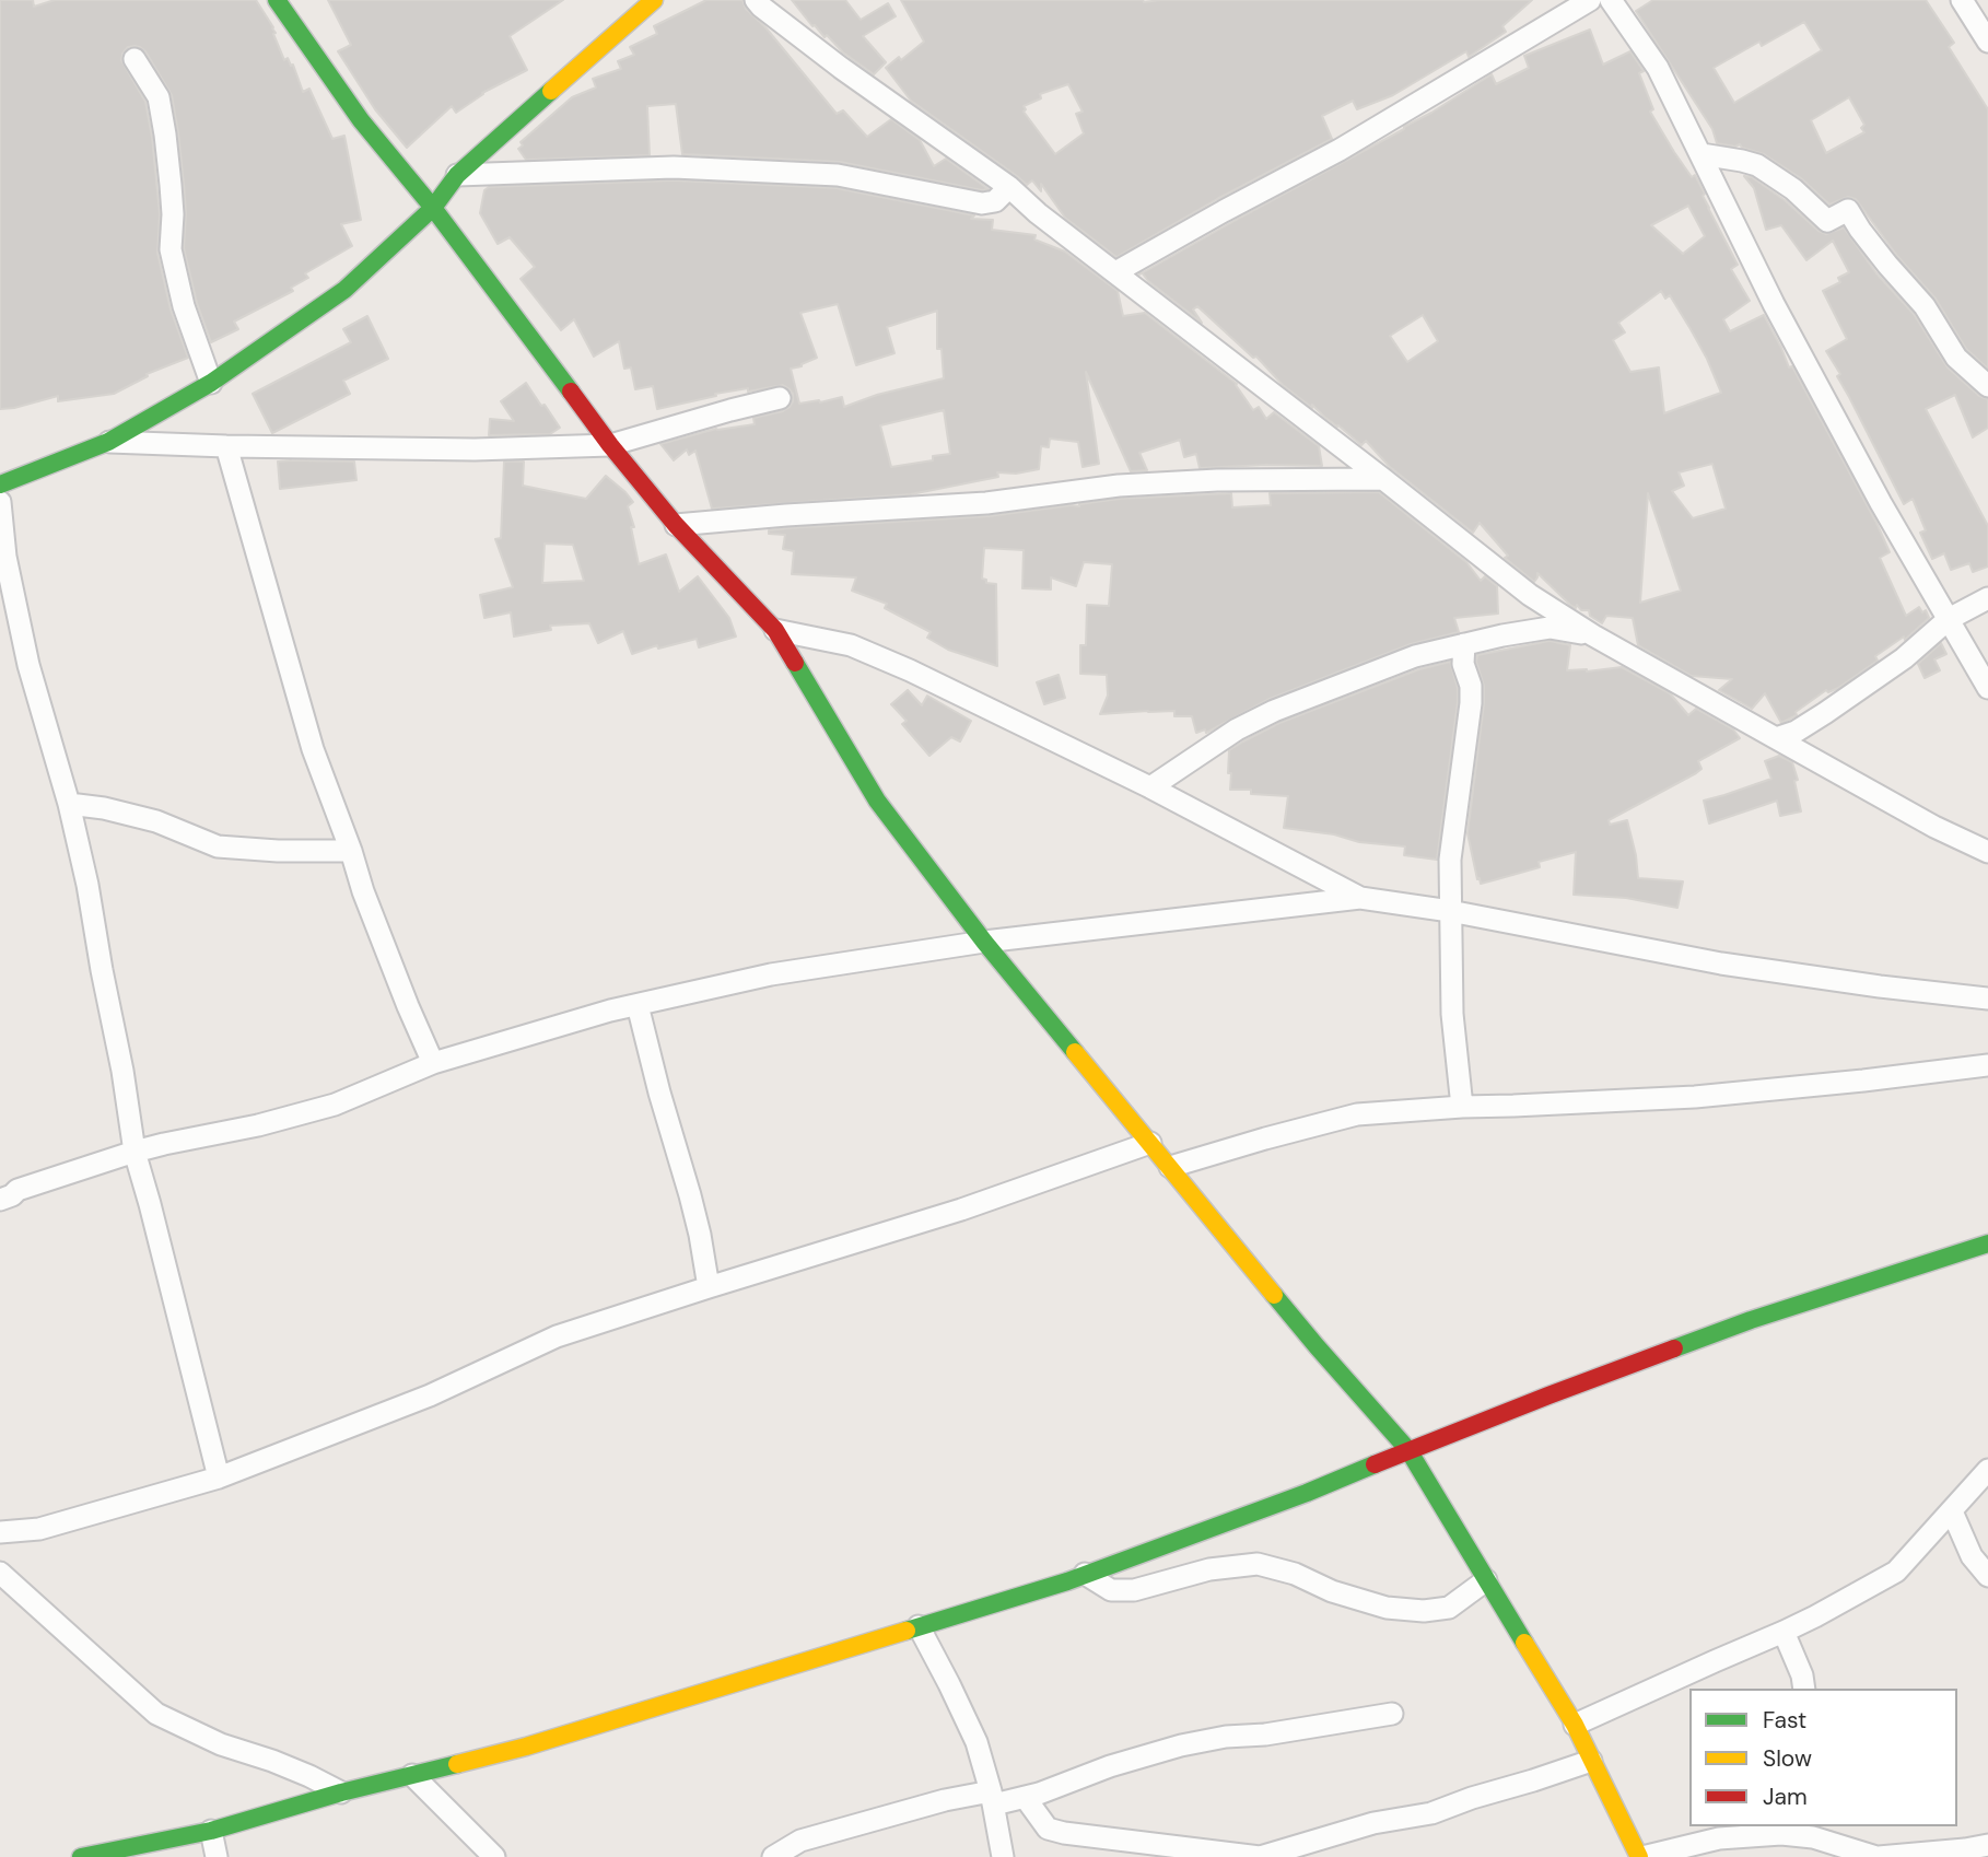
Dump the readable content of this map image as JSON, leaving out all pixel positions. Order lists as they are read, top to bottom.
{
  "legend": ["Fast", "Slow", "Jam"]
}
